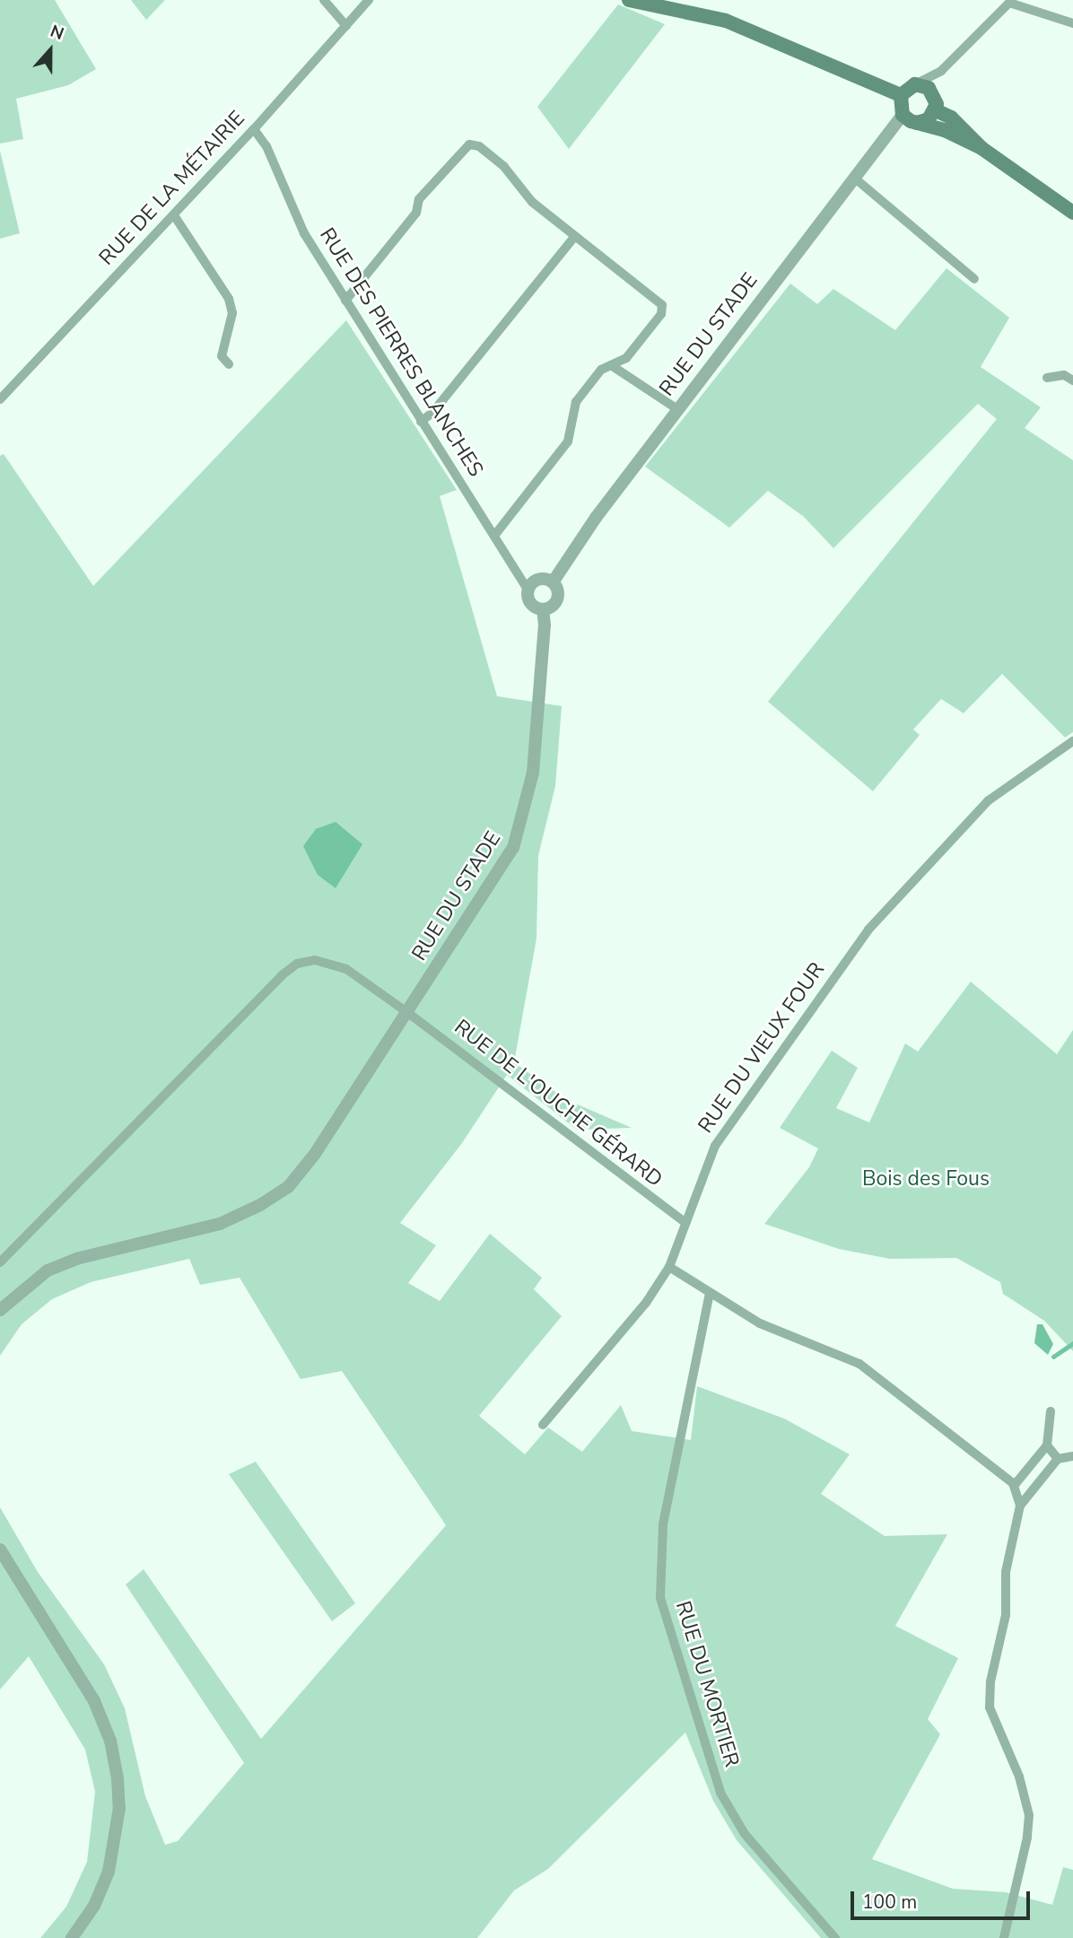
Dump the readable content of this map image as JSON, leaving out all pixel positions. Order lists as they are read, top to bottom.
{
  "streets": {
    "street": [
      "RUE DE LA MÉTAIRIE",
      "RUE DU STADE",
      "RUE DES PIERRES BLANCHES",
      "RUE DU VIEUX FOUR",
      "RUE DE L'OUCHE GÉRARD",
      "RUE DU MORTIER"
    ]
  },
  "crossings": [
    ["RUE DE LA MÉTAIRIE", "RUE DES PIERRES BLANCHES"],
    ["RUE DU STADE", "RUE DES PIERRES BLANCHES"],
    ["RUE DU STADE", "RUE DE L'OUCHE GÉRARD"],
    ["RUE DU VIEUX FOUR", "RUE DE L'OUCHE GÉRARD"]
  ],
  "parks": ["Bois des Fous"],
  "scale_bar": "100 m",
  "north": "top"
}
